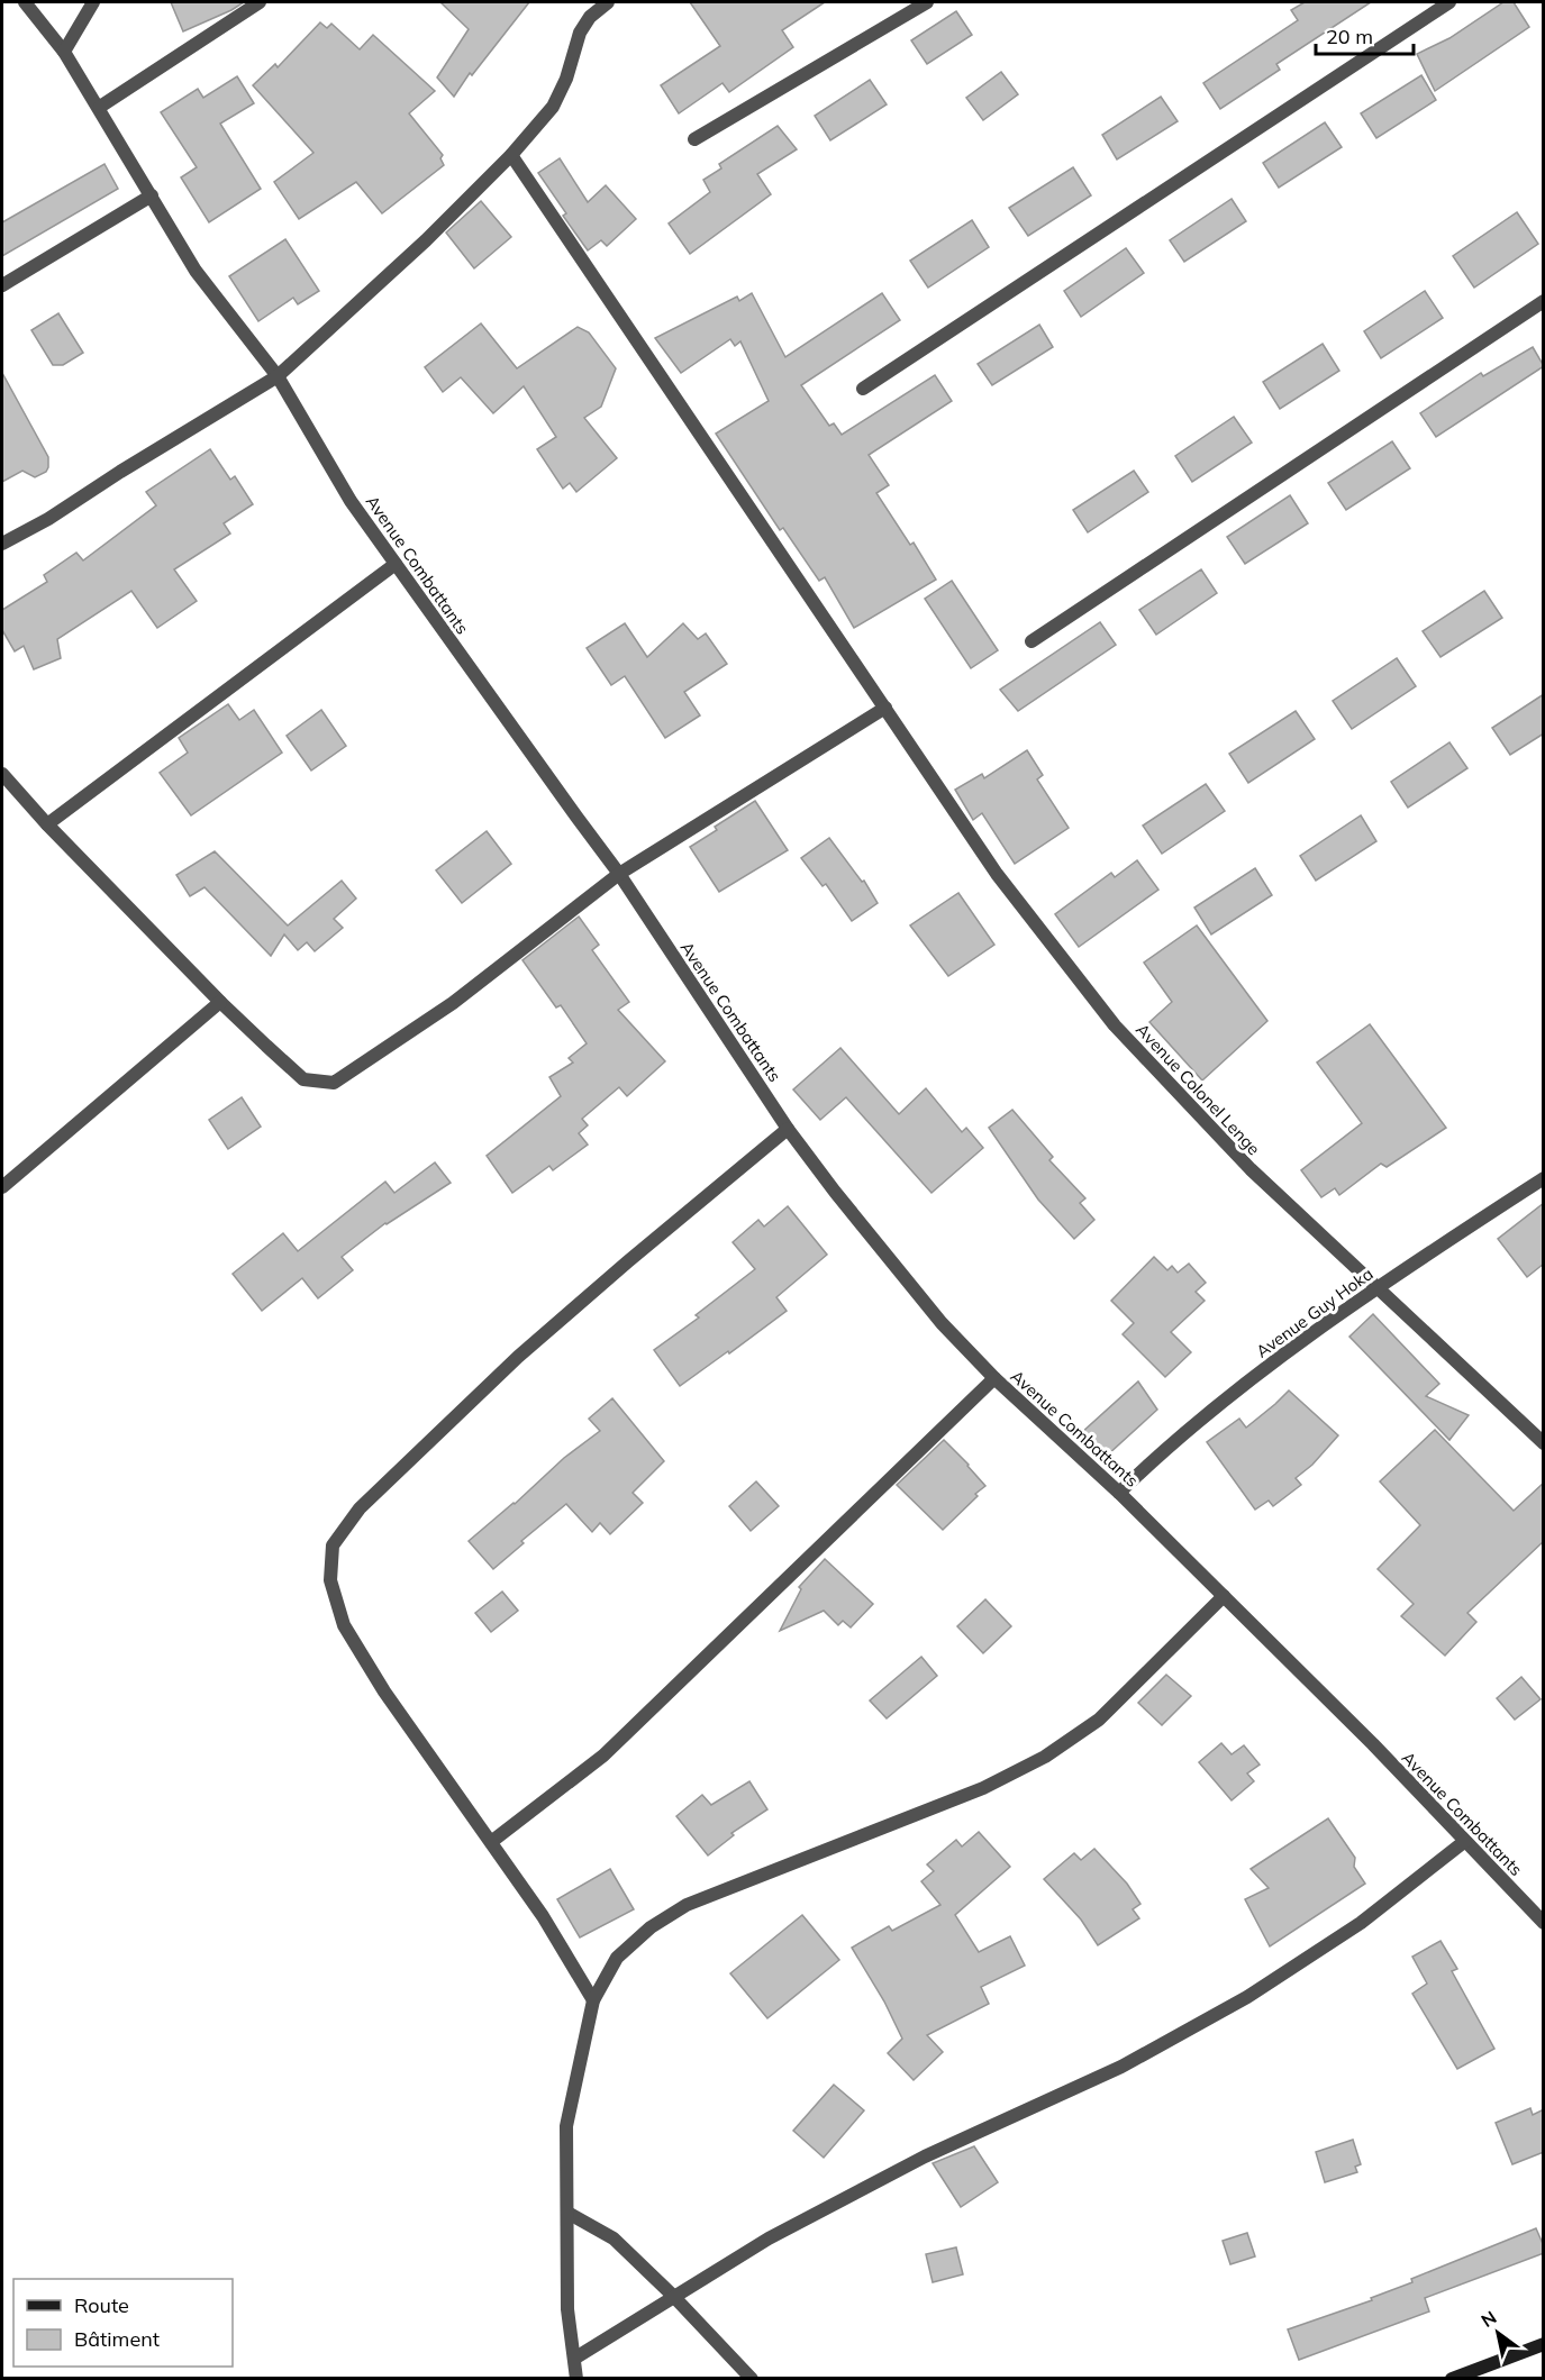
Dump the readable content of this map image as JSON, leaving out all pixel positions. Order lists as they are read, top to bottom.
{
  "streets": {
    "street": ["Avenue Combattants", "Avenue Colonel Lenge", "Avenue Guy Hoka"]
  },
  "crossings": [
    ["Avenue Combattants", "Avenue Guy Hoka"],
    ["Avenue Colonel Lenge", "Avenue Guy Hoka"]
  ],
  "legend": ["Route", "Bâtiment"],
  "scale_bar": "20 m",
  "north": "top left"
}
